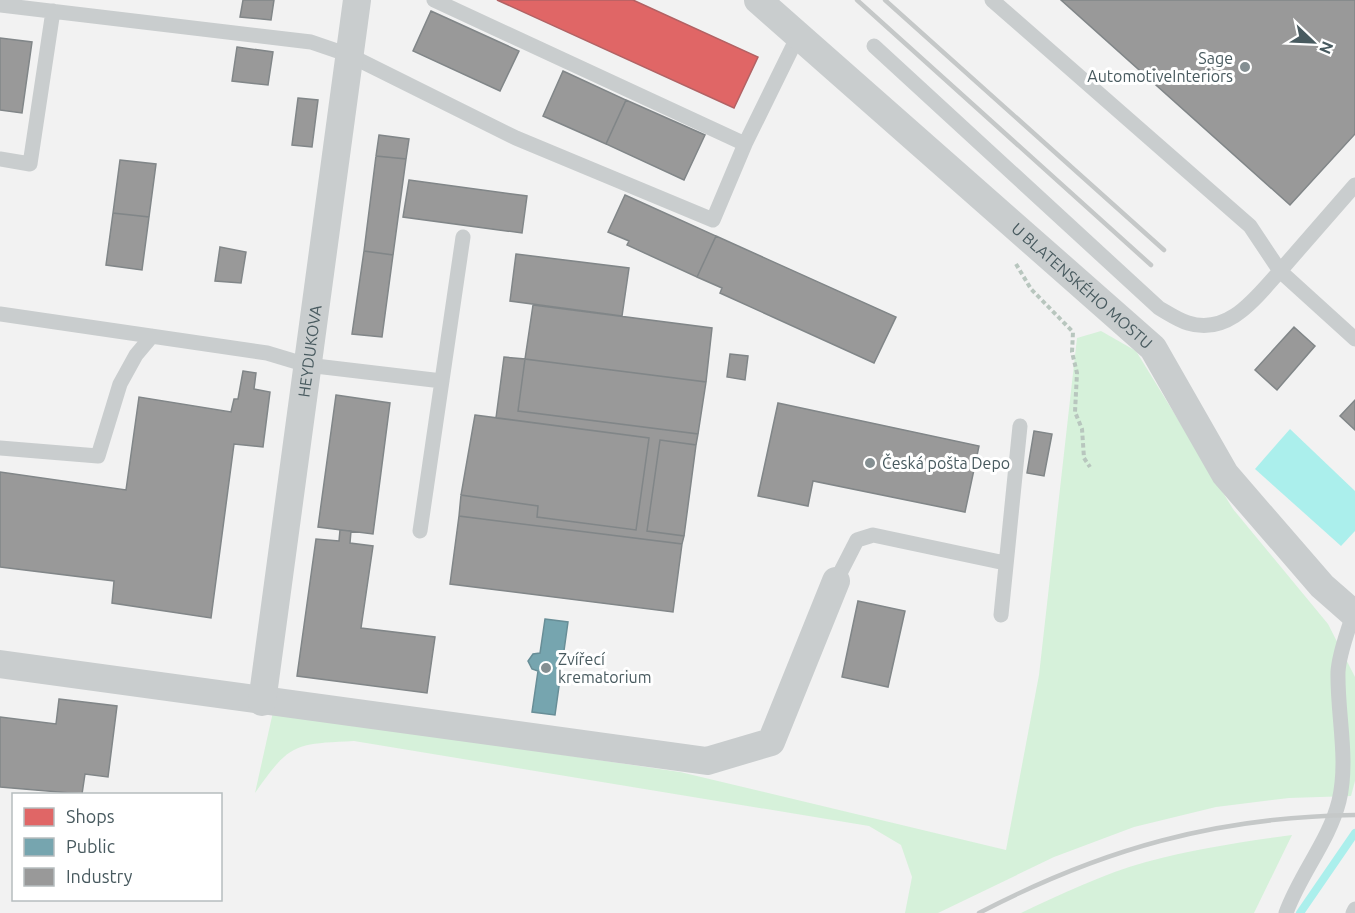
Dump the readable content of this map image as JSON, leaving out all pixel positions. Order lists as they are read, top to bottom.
{
  "streets": {
    "street": ["U BLATENSKÉHO MOSTU", "HEYDUKOVA"]
  },
  "places": ["Sage AutomotiveInteriors", "Česká pošta Depo", "Zvířecí krematorium"],
  "legend": ["Shops", "Public", "Industry"],
  "north": "bottom right"
}
